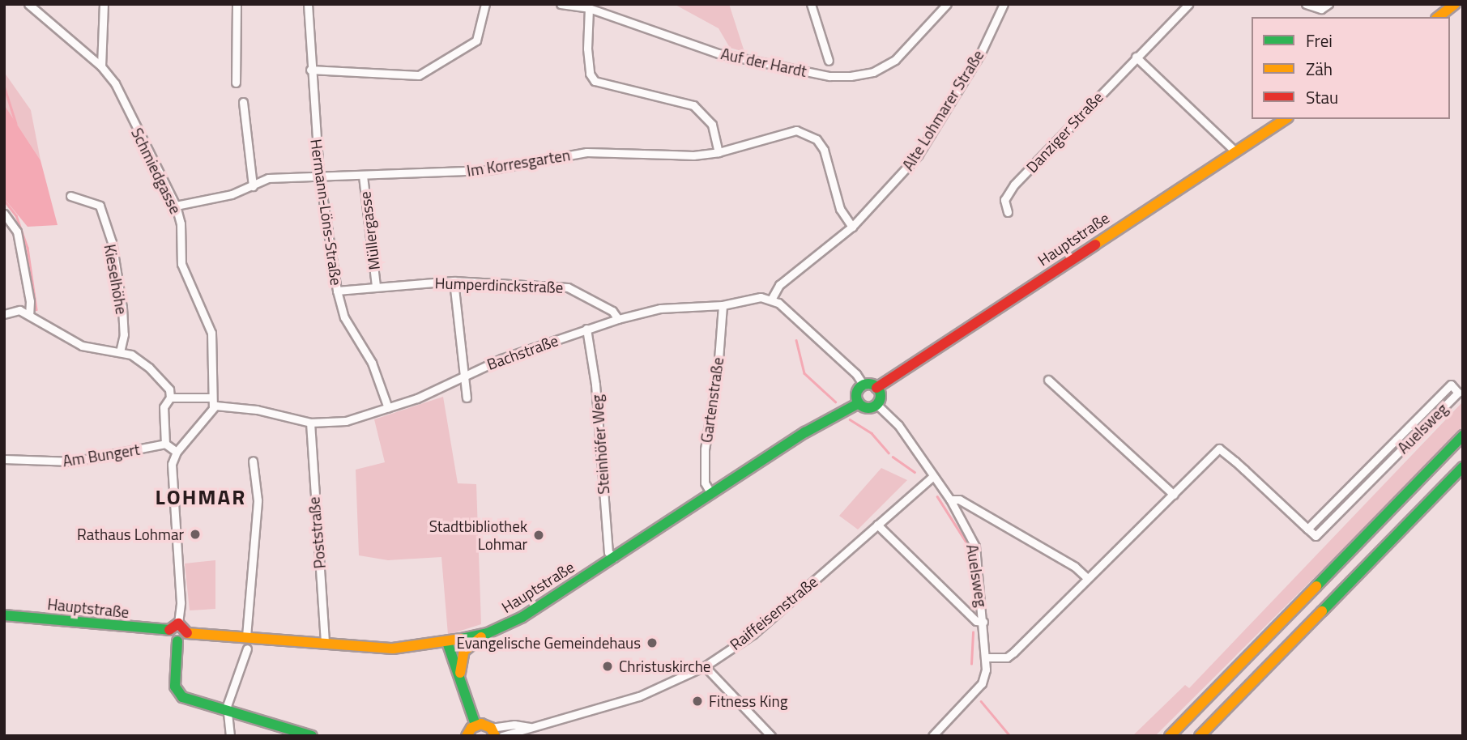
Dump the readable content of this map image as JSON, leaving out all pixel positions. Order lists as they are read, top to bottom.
{
  "streets": {
    "main road": ["Hauptstraße"],
    "street": [
      "Auf der Hardt",
      "Alte Lohmarer Straße",
      "Danziger Straße",
      "Im Korresgarten",
      "Schmiedgasse",
      "Hermann-Löns-Straße",
      "Müllergasse",
      "Kieselhöhe",
      "Humperdinckstraße",
      "Bachstraße",
      "Gartenstraße",
      "Auelsweg",
      "Steinhöfer Weg",
      "Am Bungert",
      "Poststraße",
      "Raiffeisenstraße"
    ]
  },
  "crossings": [
    ["Alte Lohmarer Straße", "Im Korresgarten"],
    ["Alte Lohmarer Straße", "Bachstraße"],
    ["Im Korresgarten", "Schmiedgasse"],
    ["Im Korresgarten", "Hermann-Löns-Straße"],
    ["Im Korresgarten", "Müllergasse"],
    ["Schmiedgasse", "Bachstraße"],
    ["Hermann-Löns-Straße", "Humperdinckstraße"],
    ["Hermann-Löns-Straße", "Bachstraße"],
    ["Müllergasse", "Humperdinckstraße"],
    ["Hauptstraße", "Gartenstraße"],
    ["Hauptstraße", "Auelsweg"],
    ["Hauptstraße", "Steinhöfer Weg"],
    ["Hauptstraße", "Poststraße"],
    ["Humperdinckstraße", "Bachstraße"],
    ["Bachstraße", "Gartenstraße"],
    ["Bachstraße", "Steinhöfer Weg"],
    ["Bachstraße", "Poststraße"],
    ["Auelsweg", "Raiffeisenstraße"]
  ],
  "districts": ["LOHMAR"],
  "places": [
    "Rathaus Lohmar",
    "Stadtbibliothek Lohmar",
    "Evangelische Gemeindehaus",
    "Christuskirche",
    "Fitness King"
  ],
  "legend": ["Frei", "Zäh", "Stau"]
}
